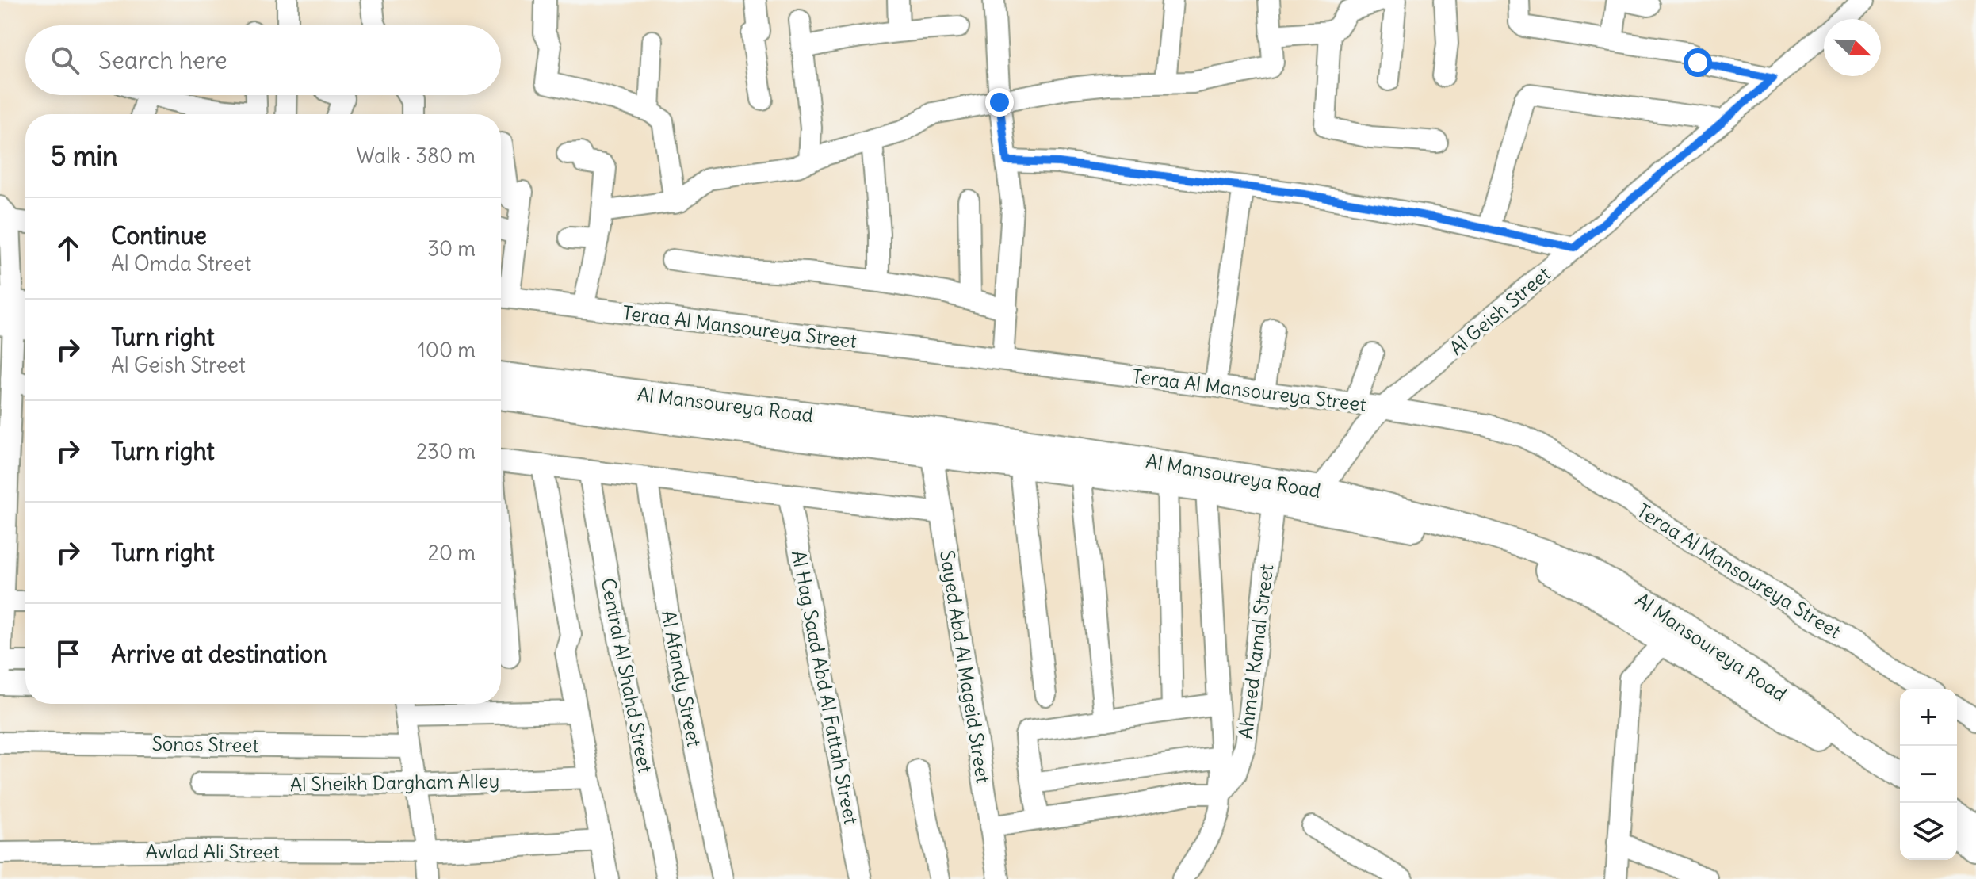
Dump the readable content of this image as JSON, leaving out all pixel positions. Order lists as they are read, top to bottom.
{
  "streets": {
    "main road": ["Al Mansoureya Road"],
    "street": [
      "Al Geish Street",
      "Teraa Al Mansoureya Street",
      "Ahmed Kamal Street",
      "Sayed Abd Al Mageid Street",
      "Central Al Shahd Street",
      "Al Afandy Street",
      "Al Hag Saad Abd Al Fattah Street",
      "Sonos Street",
      "Al Sheikh Dargham Alley",
      "Awlad Ali Street"
    ]
  },
  "crossings": [
    ["Al Geish Street", "Teraa Al Mansoureya Street"],
    ["Al Geish Street", "Al Mansoureya Road"],
    ["Al Mansoureya Road", "Ahmed Kamal Street"],
    ["Al Mansoureya Road", "Sayed Abd Al Mageid Street"]
  ],
  "north": "bottom right",
  "page": {
    "search": "Search here",
    "heading": ["5 min", "Walk · 380 m"],
    "list": [
      ["Continue", "Al Omda Street", "30 m"],
      ["Turn right", "Al Geish Street", "100 m"],
      ["Turn right", "230 m"],
      ["Turn right", "20 m"],
      "Arrive at destination"
    ],
    "map_buttons": ["+", "−"]
  }
}
